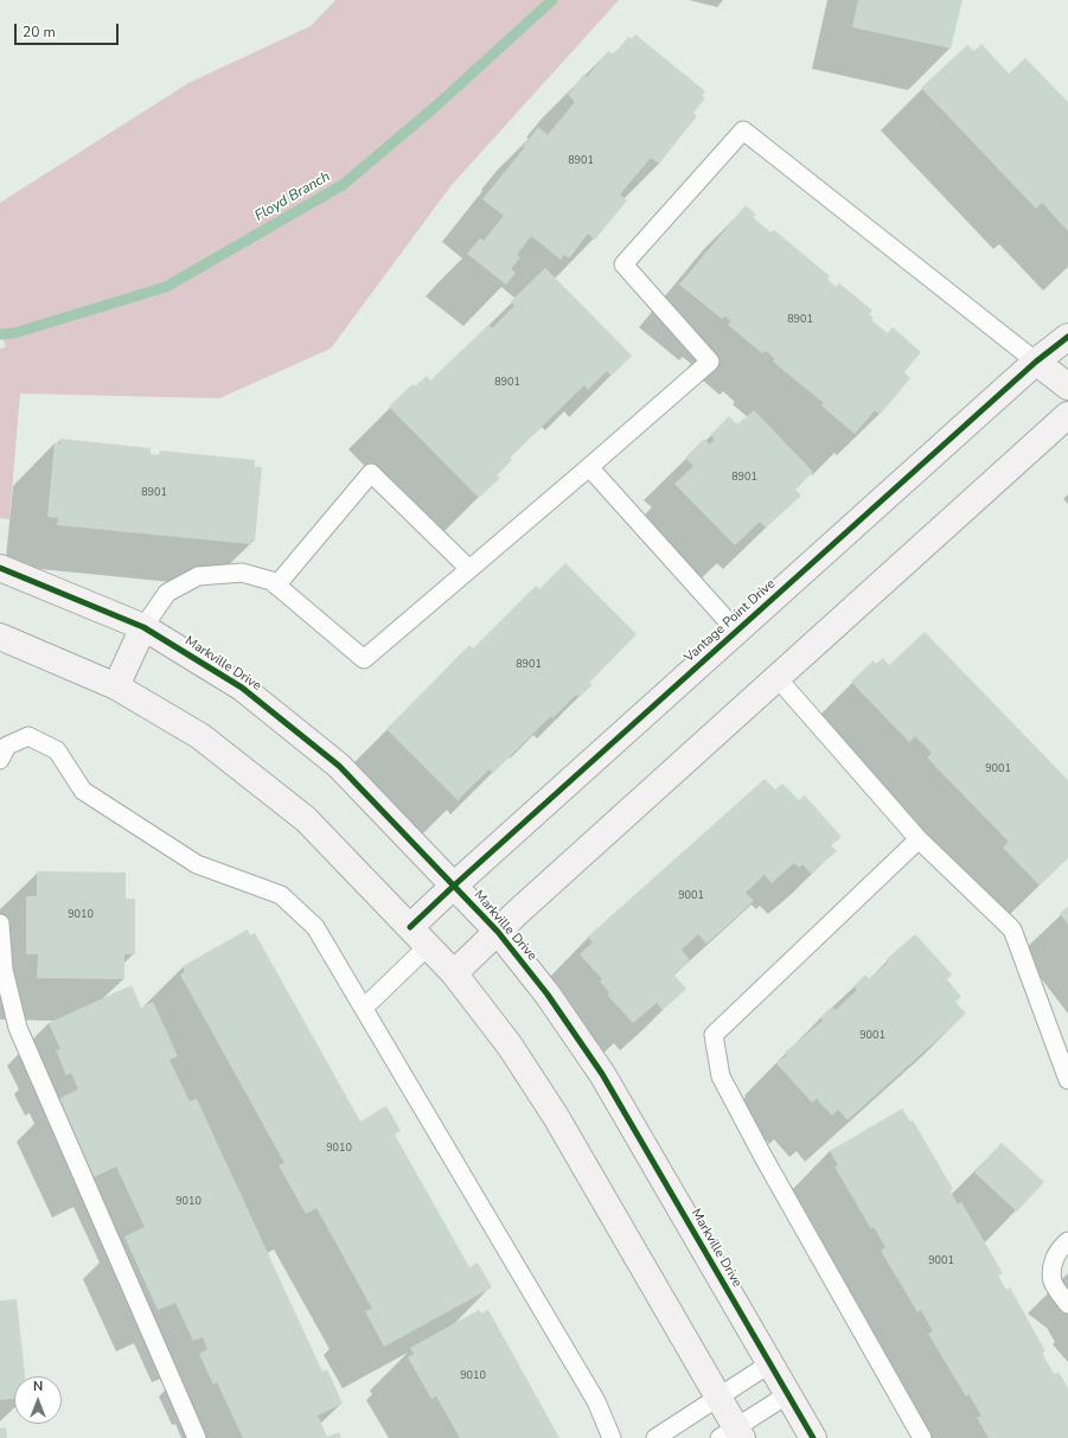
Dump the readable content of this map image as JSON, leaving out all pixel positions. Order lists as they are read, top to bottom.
{
  "streets": {
    "street": ["Vantage Point Drive", "Markville Drive"]
  },
  "crossings": [
    ["Vantage Point Drive", "Markville Drive"]
  ],
  "water": ["Floyd Branch"],
  "house_numbers": [
    "8901",
    "8901",
    "8901",
    "8901",
    "8901",
    "8901",
    "9001",
    "9001",
    "9010",
    "9001",
    "9010",
    "9010",
    "9001",
    "9010"
  ],
  "scale_bar": "20 m",
  "north": "top"
}
